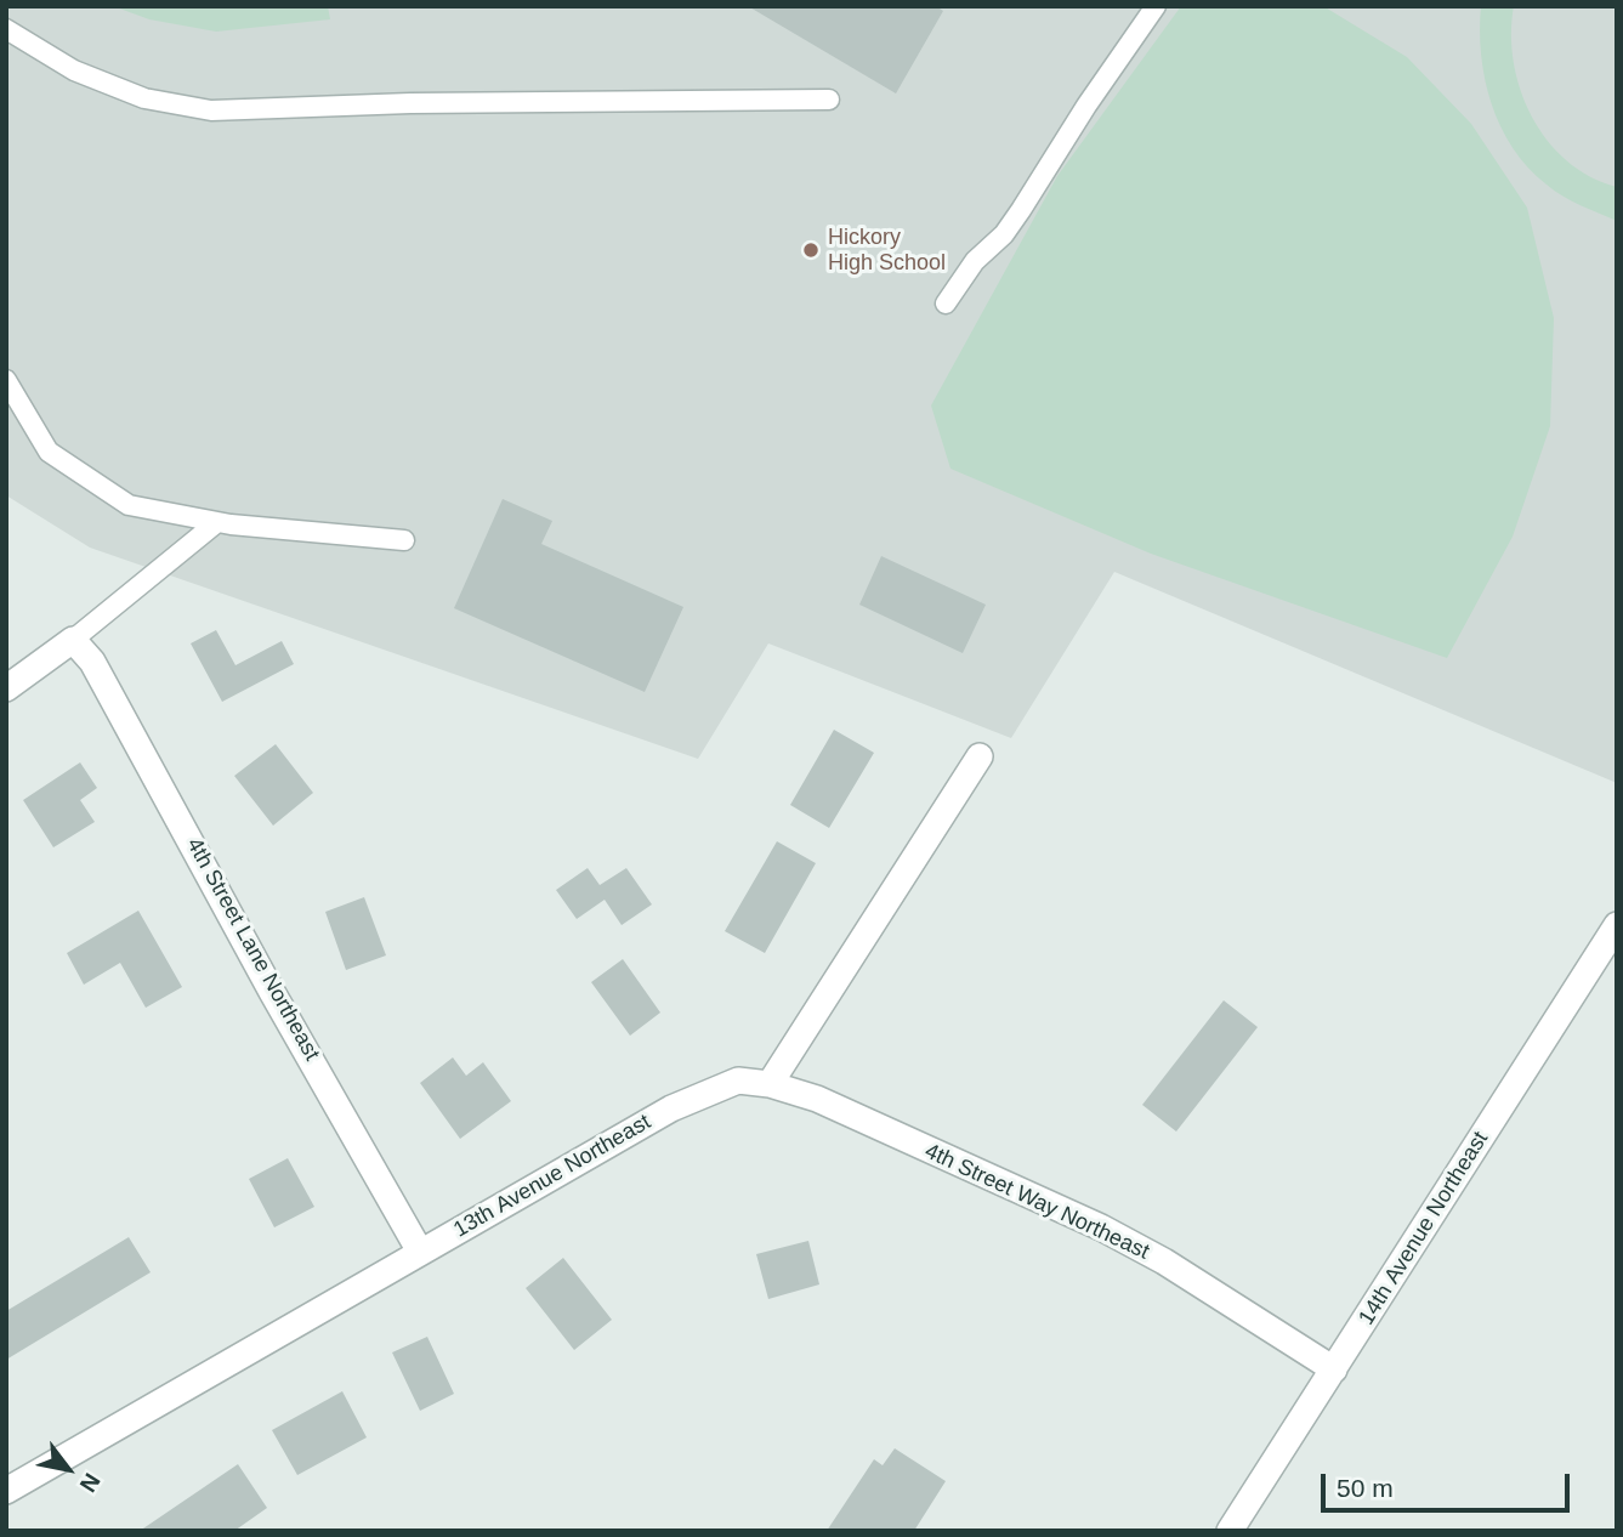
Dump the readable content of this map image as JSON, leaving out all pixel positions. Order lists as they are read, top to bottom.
{
  "streets": {
    "street": [
      "4th Street Lane Northeast",
      "13th Avenue Northeast",
      "4th Street Way Northeast",
      "14th Avenue Northeast"
    ]
  },
  "crossings": [
    ["4th Street Lane Northeast", "13th Avenue Northeast"],
    ["13th Avenue Northeast", "4th Street Way Northeast"],
    ["4th Street Way Northeast", "14th Avenue Northeast"]
  ],
  "places": ["Hickory High School"],
  "scale_bar": "50 m",
  "north": "bottom right"
}
